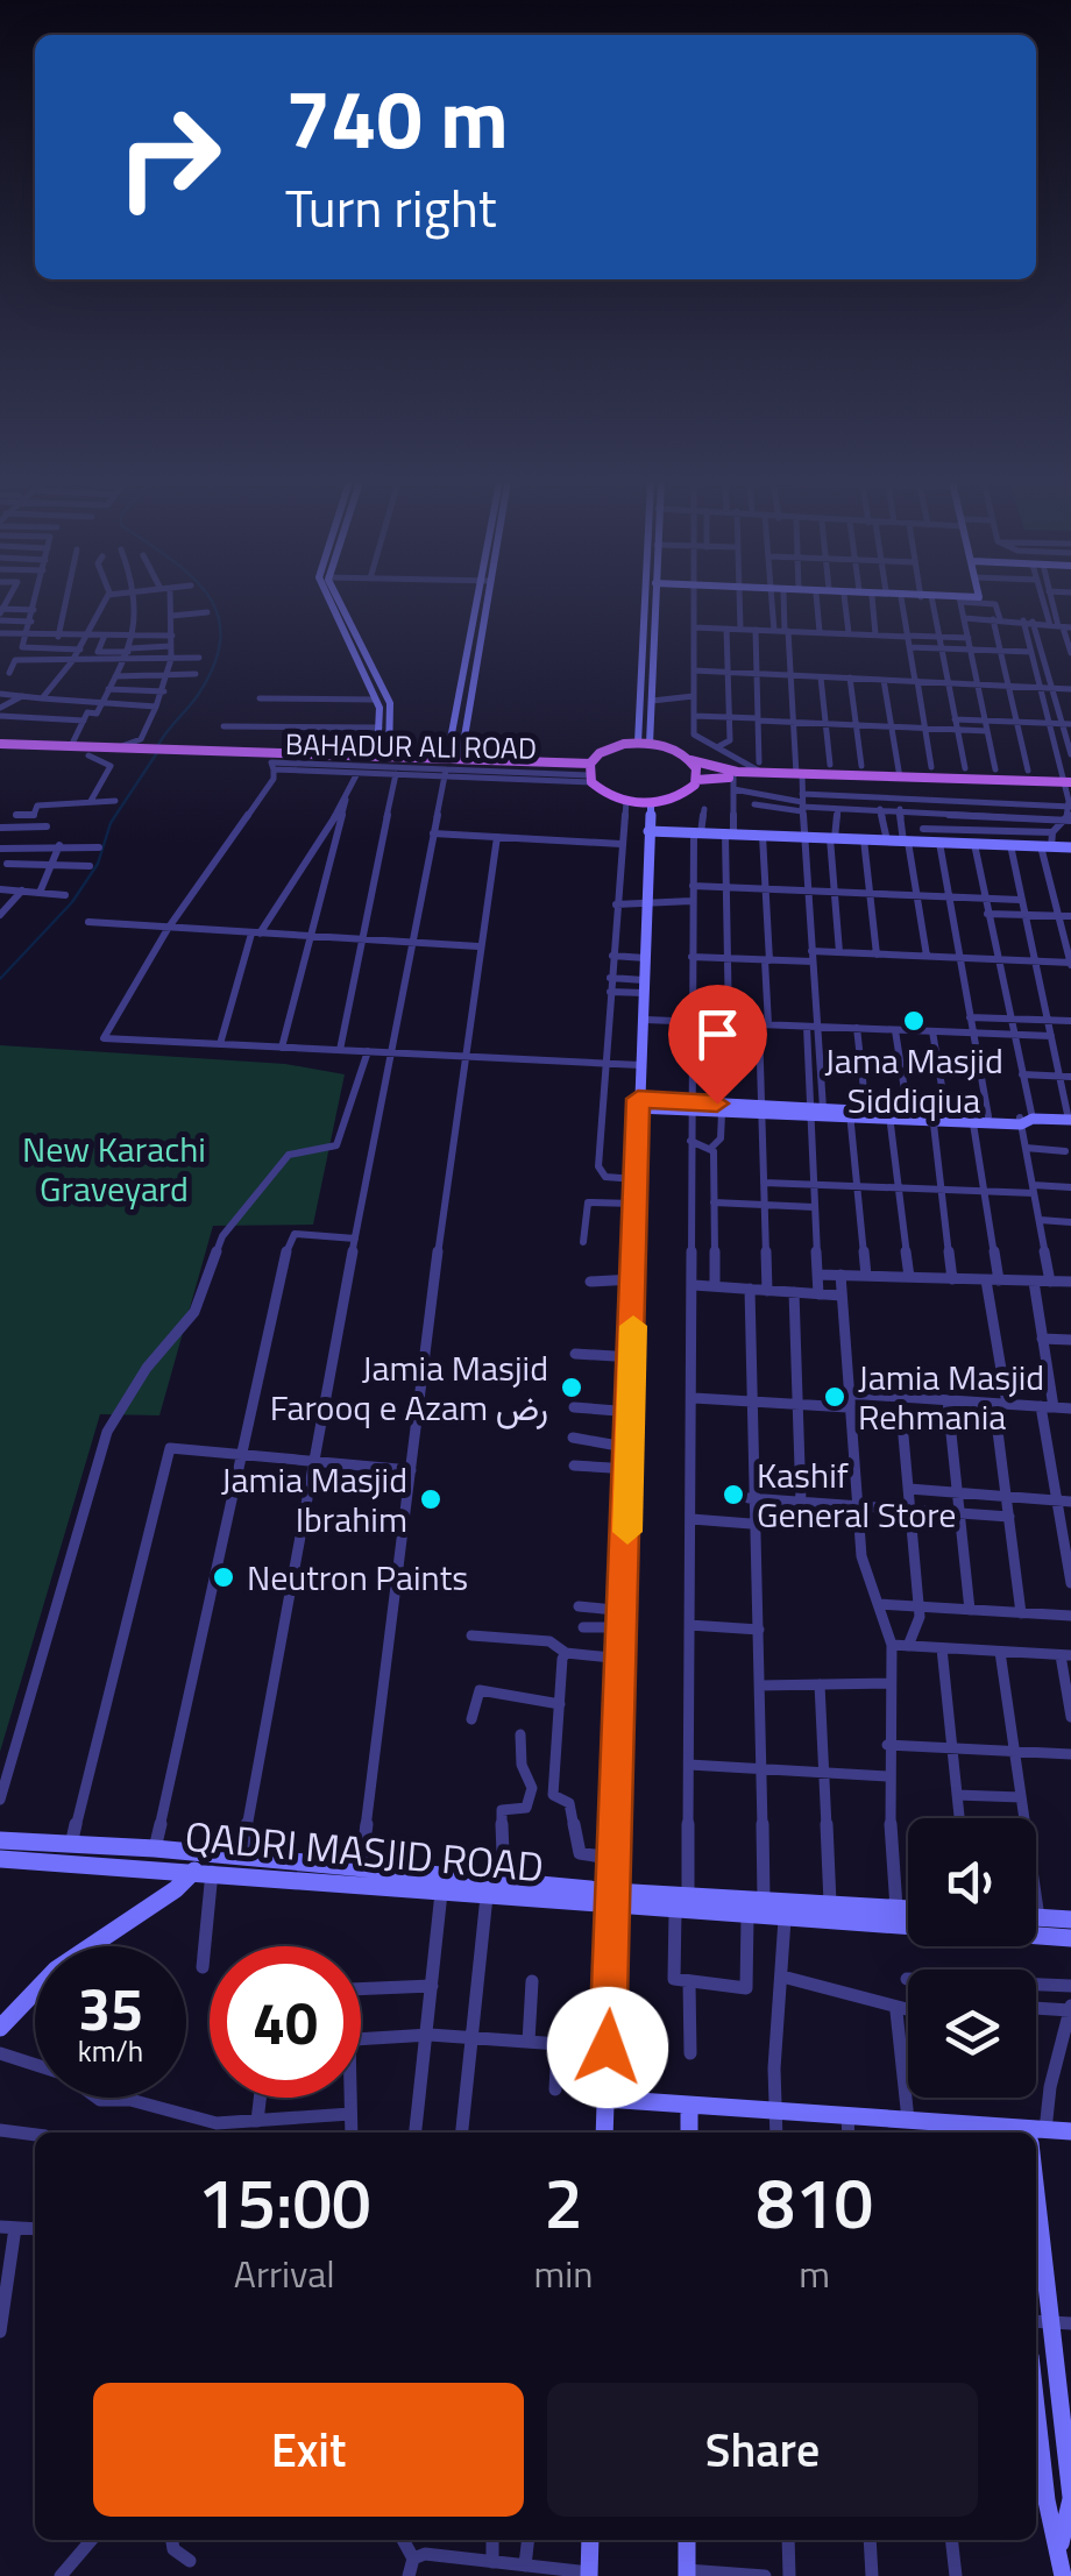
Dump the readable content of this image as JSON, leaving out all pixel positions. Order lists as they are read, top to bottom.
{
  "streets": {
    "street": ["BAHADUR ALI ROAD", "QADRI MASJID ROAD"]
  },
  "parks": ["New Karachi Graveyard"],
  "places": [
    "Jama Masjid Siddiqiua",
    "Jamia Masjid Farooq e Azam رض",
    "Jamia Masjid Rehmania",
    "Kashif General Store",
    "Jamia Masjid Ibrahim",
    "Neutron Paints"
  ],
  "page": {
    "turn": ["740 m", "Turn right"],
    "speed": "35 km/h",
    "limit": "40",
    "eta": [
      "15:00",
      "Arrival",
      "2",
      "min",
      "810",
      "m"
    ],
    "buttons": ["Exit", "Share"]
  }
}
